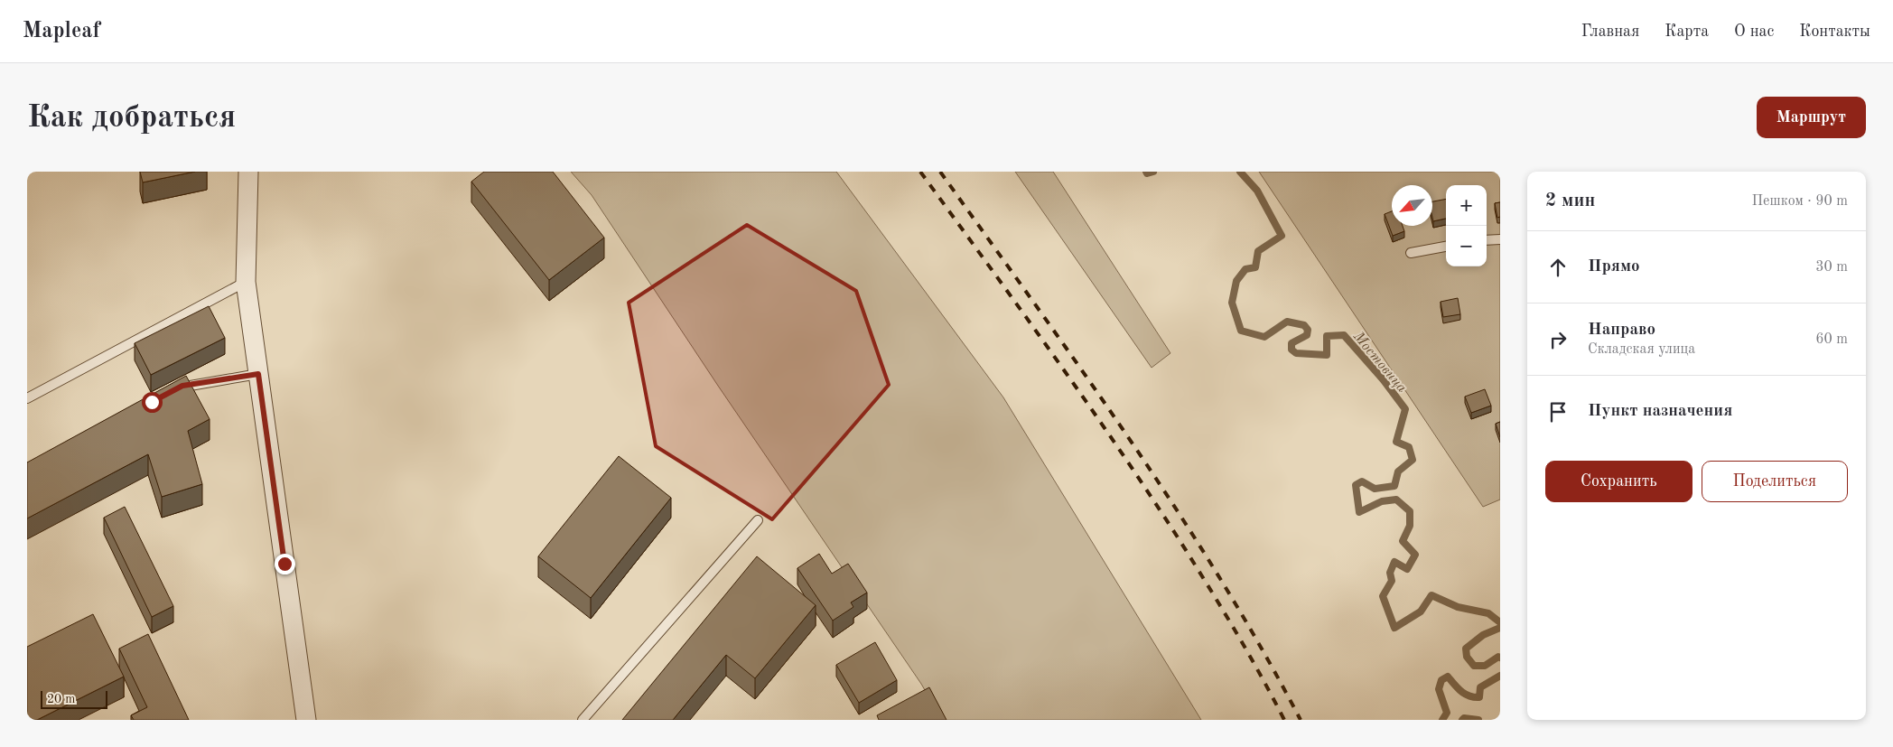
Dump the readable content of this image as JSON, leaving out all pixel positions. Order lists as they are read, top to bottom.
{
  "water": ["Мостовица"],
  "scale_bar": "20 m",
  "north": "bottom left",
  "page": {
    "header": "Mapleaf",
    "nav": [
      "Главная",
      "Карта",
      "О нас",
      "Контакты"
    ],
    "buttons": [
      "Маршрут",
      ["Сохранить", "Поделиться"]
    ],
    "title": "Как добраться",
    "heading": ["2 мин", "Пешком · 90 m"],
    "map_buttons": ["+", "−"],
    "list": [
      ["Прямо", "30 m"],
      ["Направо", "Складская улица", "60 m"],
      "Пункт назначения"
    ],
    "scale": "20 m"
  }
}
